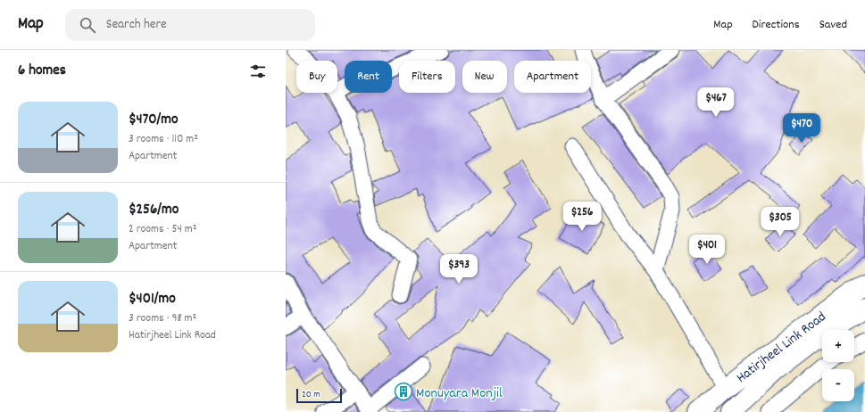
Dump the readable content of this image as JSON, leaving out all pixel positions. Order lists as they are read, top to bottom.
{
  "streets": {
    "main road": ["Hatirjheel Link Road"]
  },
  "places": {
    "building": ["Monuyara Monjil"]
  },
  "scale_bar": "20 m",
  "page": {
    "header": "Map",
    "search": "Search here",
    "nav": ["Map", "Directions", "Saved"],
    "heading": "6 homes",
    "chip": [
      "Buy",
      "Rent",
      "Filters",
      "New",
      "Apartment"
    ],
    "price": [
      "$467",
      "$470",
      "$256",
      "$305",
      "$401",
      "$393"
    ],
    "list": [
      {
        "name": "$470/mo",
        "note": "3 rooms · 110 m² · Apartment"
      },
      {
        "name": "$256/mo",
        "note": "2 rooms · 54 m² · Apartment"
      },
      {
        "name": "$401/mo",
        "note": "3 rooms · 98 m² · Hatirjheel Link Road"
      }
    ],
    "map_buttons": ["+", "−"],
    "scale": "20 m"
  }
}
